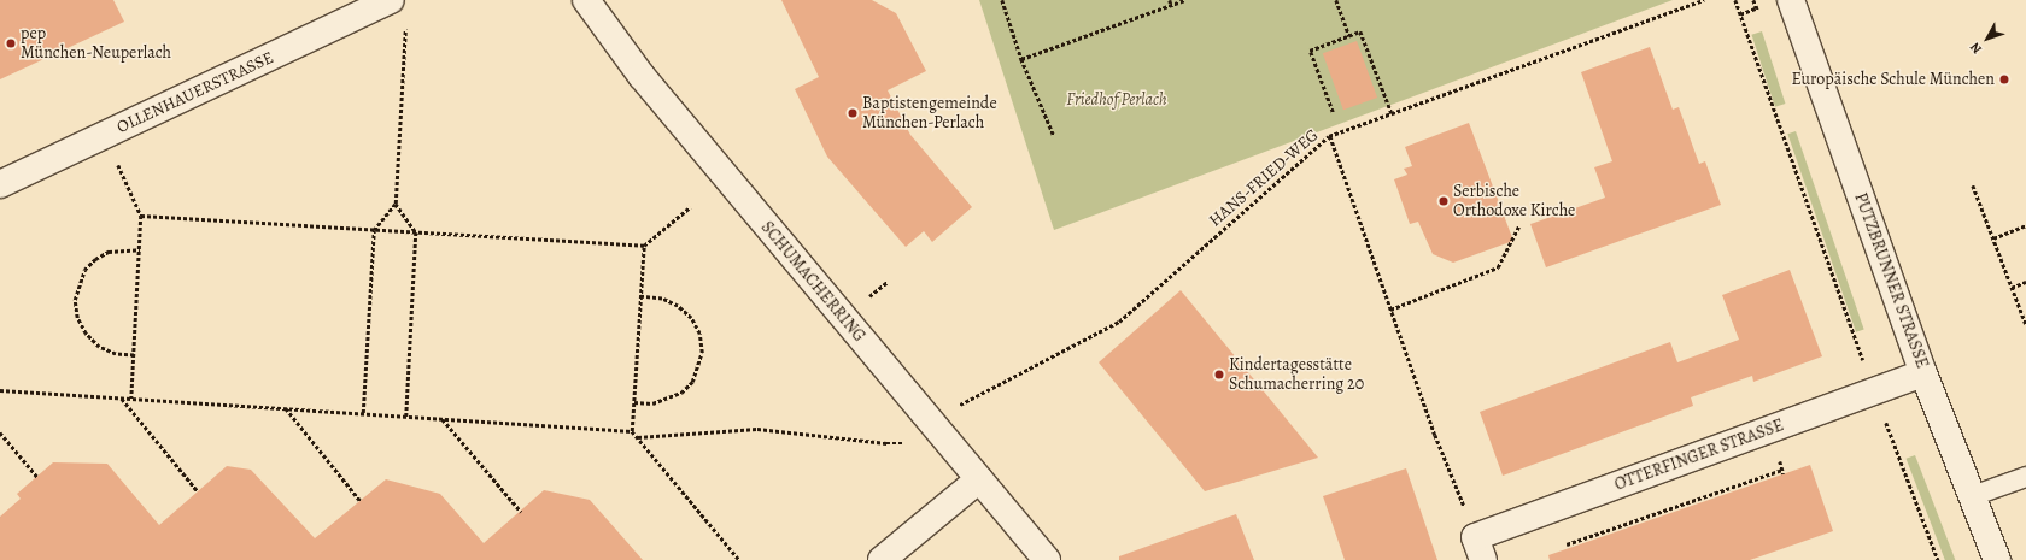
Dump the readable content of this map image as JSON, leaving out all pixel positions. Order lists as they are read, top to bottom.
{
  "streets": {
    "street": [
      "OLLENHAUERSTRASSE",
      "PUTZBRUNNER STRASSE",
      "SCHUMACHERRING",
      "OTTERFINGER STRASSE"
    ],
    "path": ["HANS-FRIED-WEG"]
  },
  "crossings": [
    ["HANS-FRIED-WEG", "SCHUMACHERRING"],
    ["PUTZBRUNNER STRASSE", "OTTERFINGER STRASSE"]
  ],
  "parks": ["Friedhof Perlach"],
  "places": [
    "pep München-Neuperlach",
    "Europäische Schule München",
    "Baptistengemeinde München-Perlach",
    "Serbische Orthodoxe Kirche",
    "Kindertagesstätte Schumacherring 20"
  ],
  "north": "bottom left"
}
